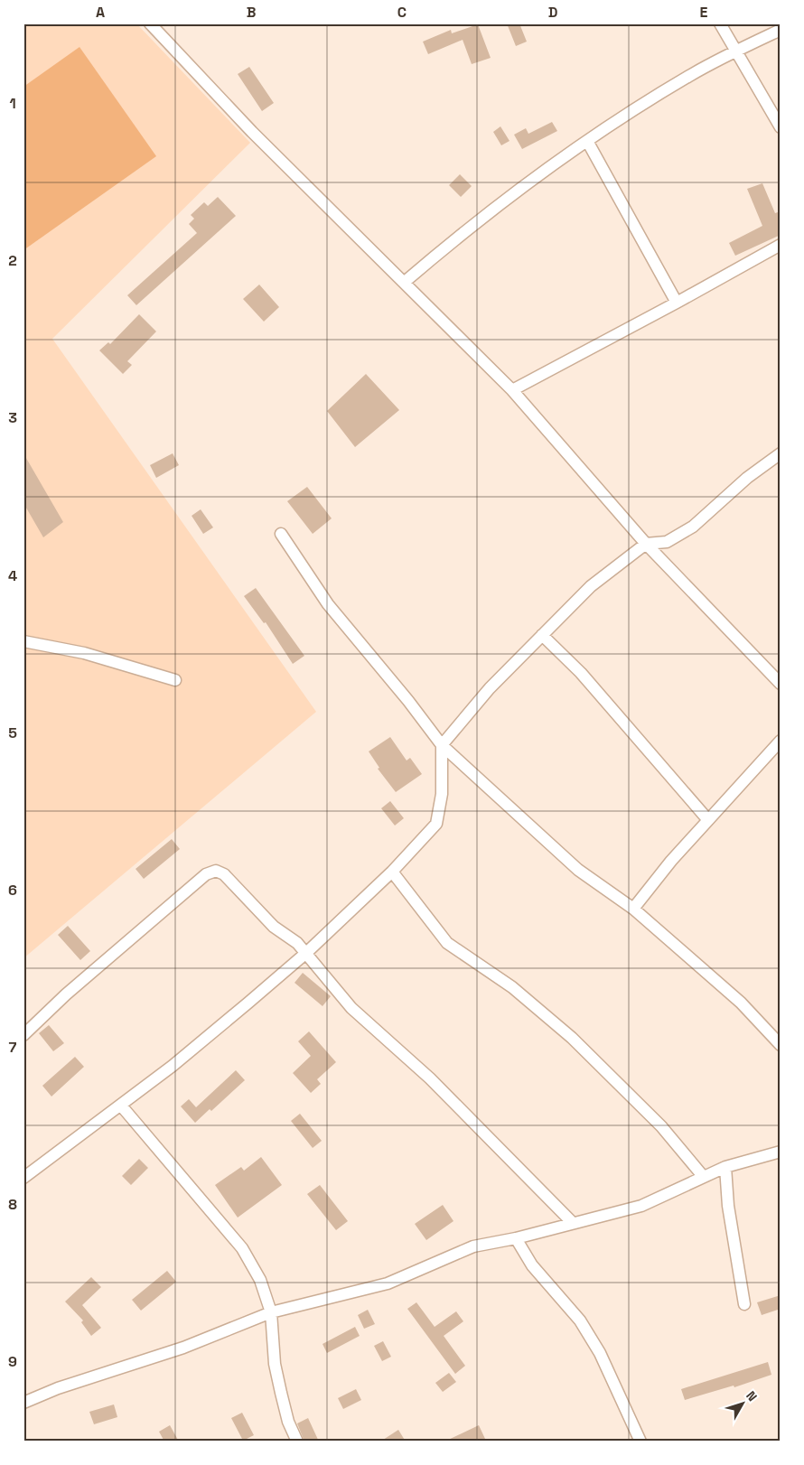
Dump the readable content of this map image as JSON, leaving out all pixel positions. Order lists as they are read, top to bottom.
{
  "north": "top right",
  "grid": {
    "columns": [
      "A",
      "B",
      "C",
      "D",
      "E"
    ],
    "rows": [
      "1",
      "2",
      "3",
      "4",
      "5",
      "6",
      "7",
      "8",
      "9"
    ]
  }
}
